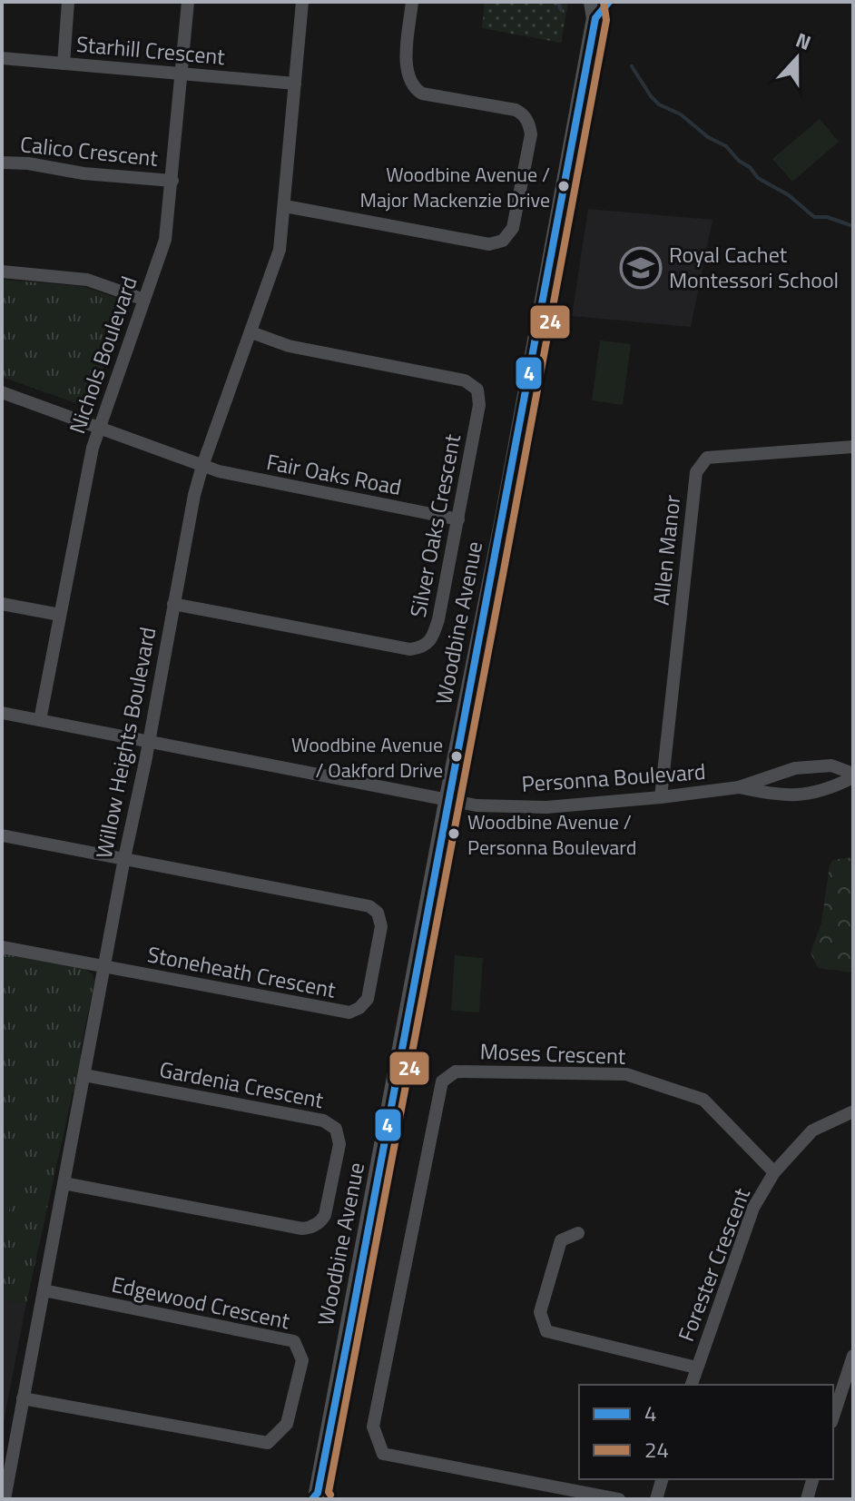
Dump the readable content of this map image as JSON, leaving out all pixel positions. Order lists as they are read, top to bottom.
{
  "streets": {
    "main road": ["Woodbine Avenue"],
    "street": [
      "Starhill Crescent",
      "Calico Crescent",
      "Nichols Boulevard",
      "Fair Oaks Road",
      "Silver Oaks Crescent",
      "Allen Manor",
      "Willow Heights Boulevard",
      "Personna Boulevard",
      "Stoneheath Crescent",
      "Moses Crescent",
      "Gardenia Crescent",
      "Forester Crescent",
      "Edgewood Crescent"
    ]
  },
  "crossings": [
    ["Starhill Crescent", "Nichols Boulevard"],
    ["Starhill Crescent", "Willow Heights Boulevard"],
    ["Calico Crescent", "Nichols Boulevard"],
    ["Nichols Boulevard", "Personna Boulevard"],
    ["Fair Oaks Road", "Silver Oaks Crescent"],
    ["Fair Oaks Road", "Willow Heights Boulevard"],
    ["Silver Oaks Crescent", "Willow Heights Boulevard"],
    ["Allen Manor", "Personna Boulevard"],
    ["Woodbine Avenue", "Personna Boulevard"],
    ["Willow Heights Boulevard", "Personna Boulevard"],
    ["Willow Heights Boulevard", "Stoneheath Crescent"],
    ["Willow Heights Boulevard", "Gardenia Crescent"],
    ["Willow Heights Boulevard", "Edgewood Crescent"],
    ["Moses Crescent", "Forester Crescent"]
  ],
  "places": {
    "other": ["Woodbine Avenue / Major Mackenzie Drive", "Woodbine Avenue / Oakford Drive", "Woodbine Avenue / Personna Boulevard"],
    "school or university": ["Royal Cachet Montessori School"]
  },
  "lines": ["transit line 4", "transit line 24"],
  "legend": ["4", "24"],
  "north": "top"
}
